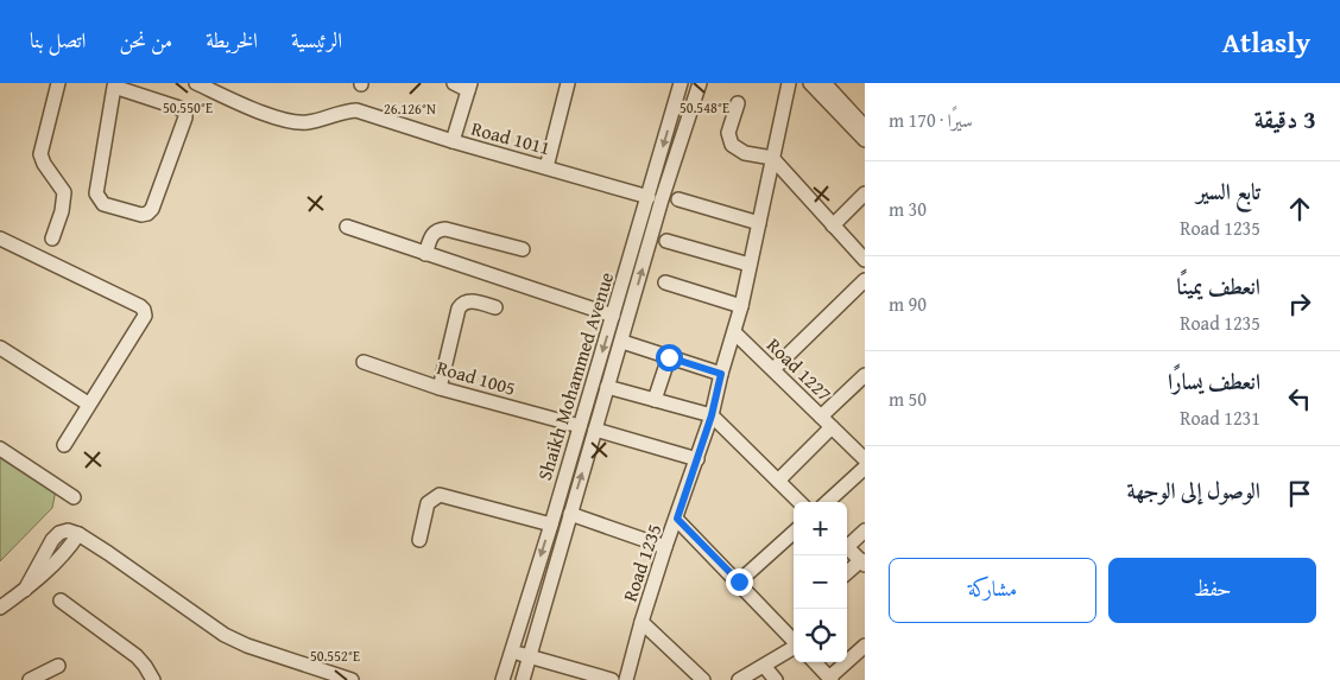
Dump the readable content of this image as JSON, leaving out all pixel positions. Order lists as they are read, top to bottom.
{
  "streets": {
    "street": [
      "Road 1011",
      "Road 1227",
      "Shaikh Mohammed Avenue",
      "Road 1005",
      "Road 1235"
    ]
  },
  "crossings": [
    ["Road 1011", "Shaikh Mohammed Avenue"],
    ["Road 1227", "Road 1235"],
    ["Shaikh Mohammed Avenue", "Road 1005"]
  ],
  "page": {
    "header": "Atlasly",
    "nav": [
      "الرئيسية",
      "الخريطة",
      "من نحن",
      "اتصل بنا"
    ],
    "heading": ["3 دقيقة", "سيرًا · 170 m"],
    "list": [
      ["تابع السير", "Road 1235", "30 m"],
      ["انعطف يمينًا", "Road 1235", "90 m"],
      ["انعطف يسارًا", "Road 1231", "50 m"],
      "الوصول إلى الوجهة"
    ],
    "map_buttons": ["+", "−"],
    "buttons": ["حفظ", "مشاركة"]
  },
  "coordinates": [
    "50.550°E",
    "50.548°E",
    "26.126°N",
    "50.552°E"
  ]
}
